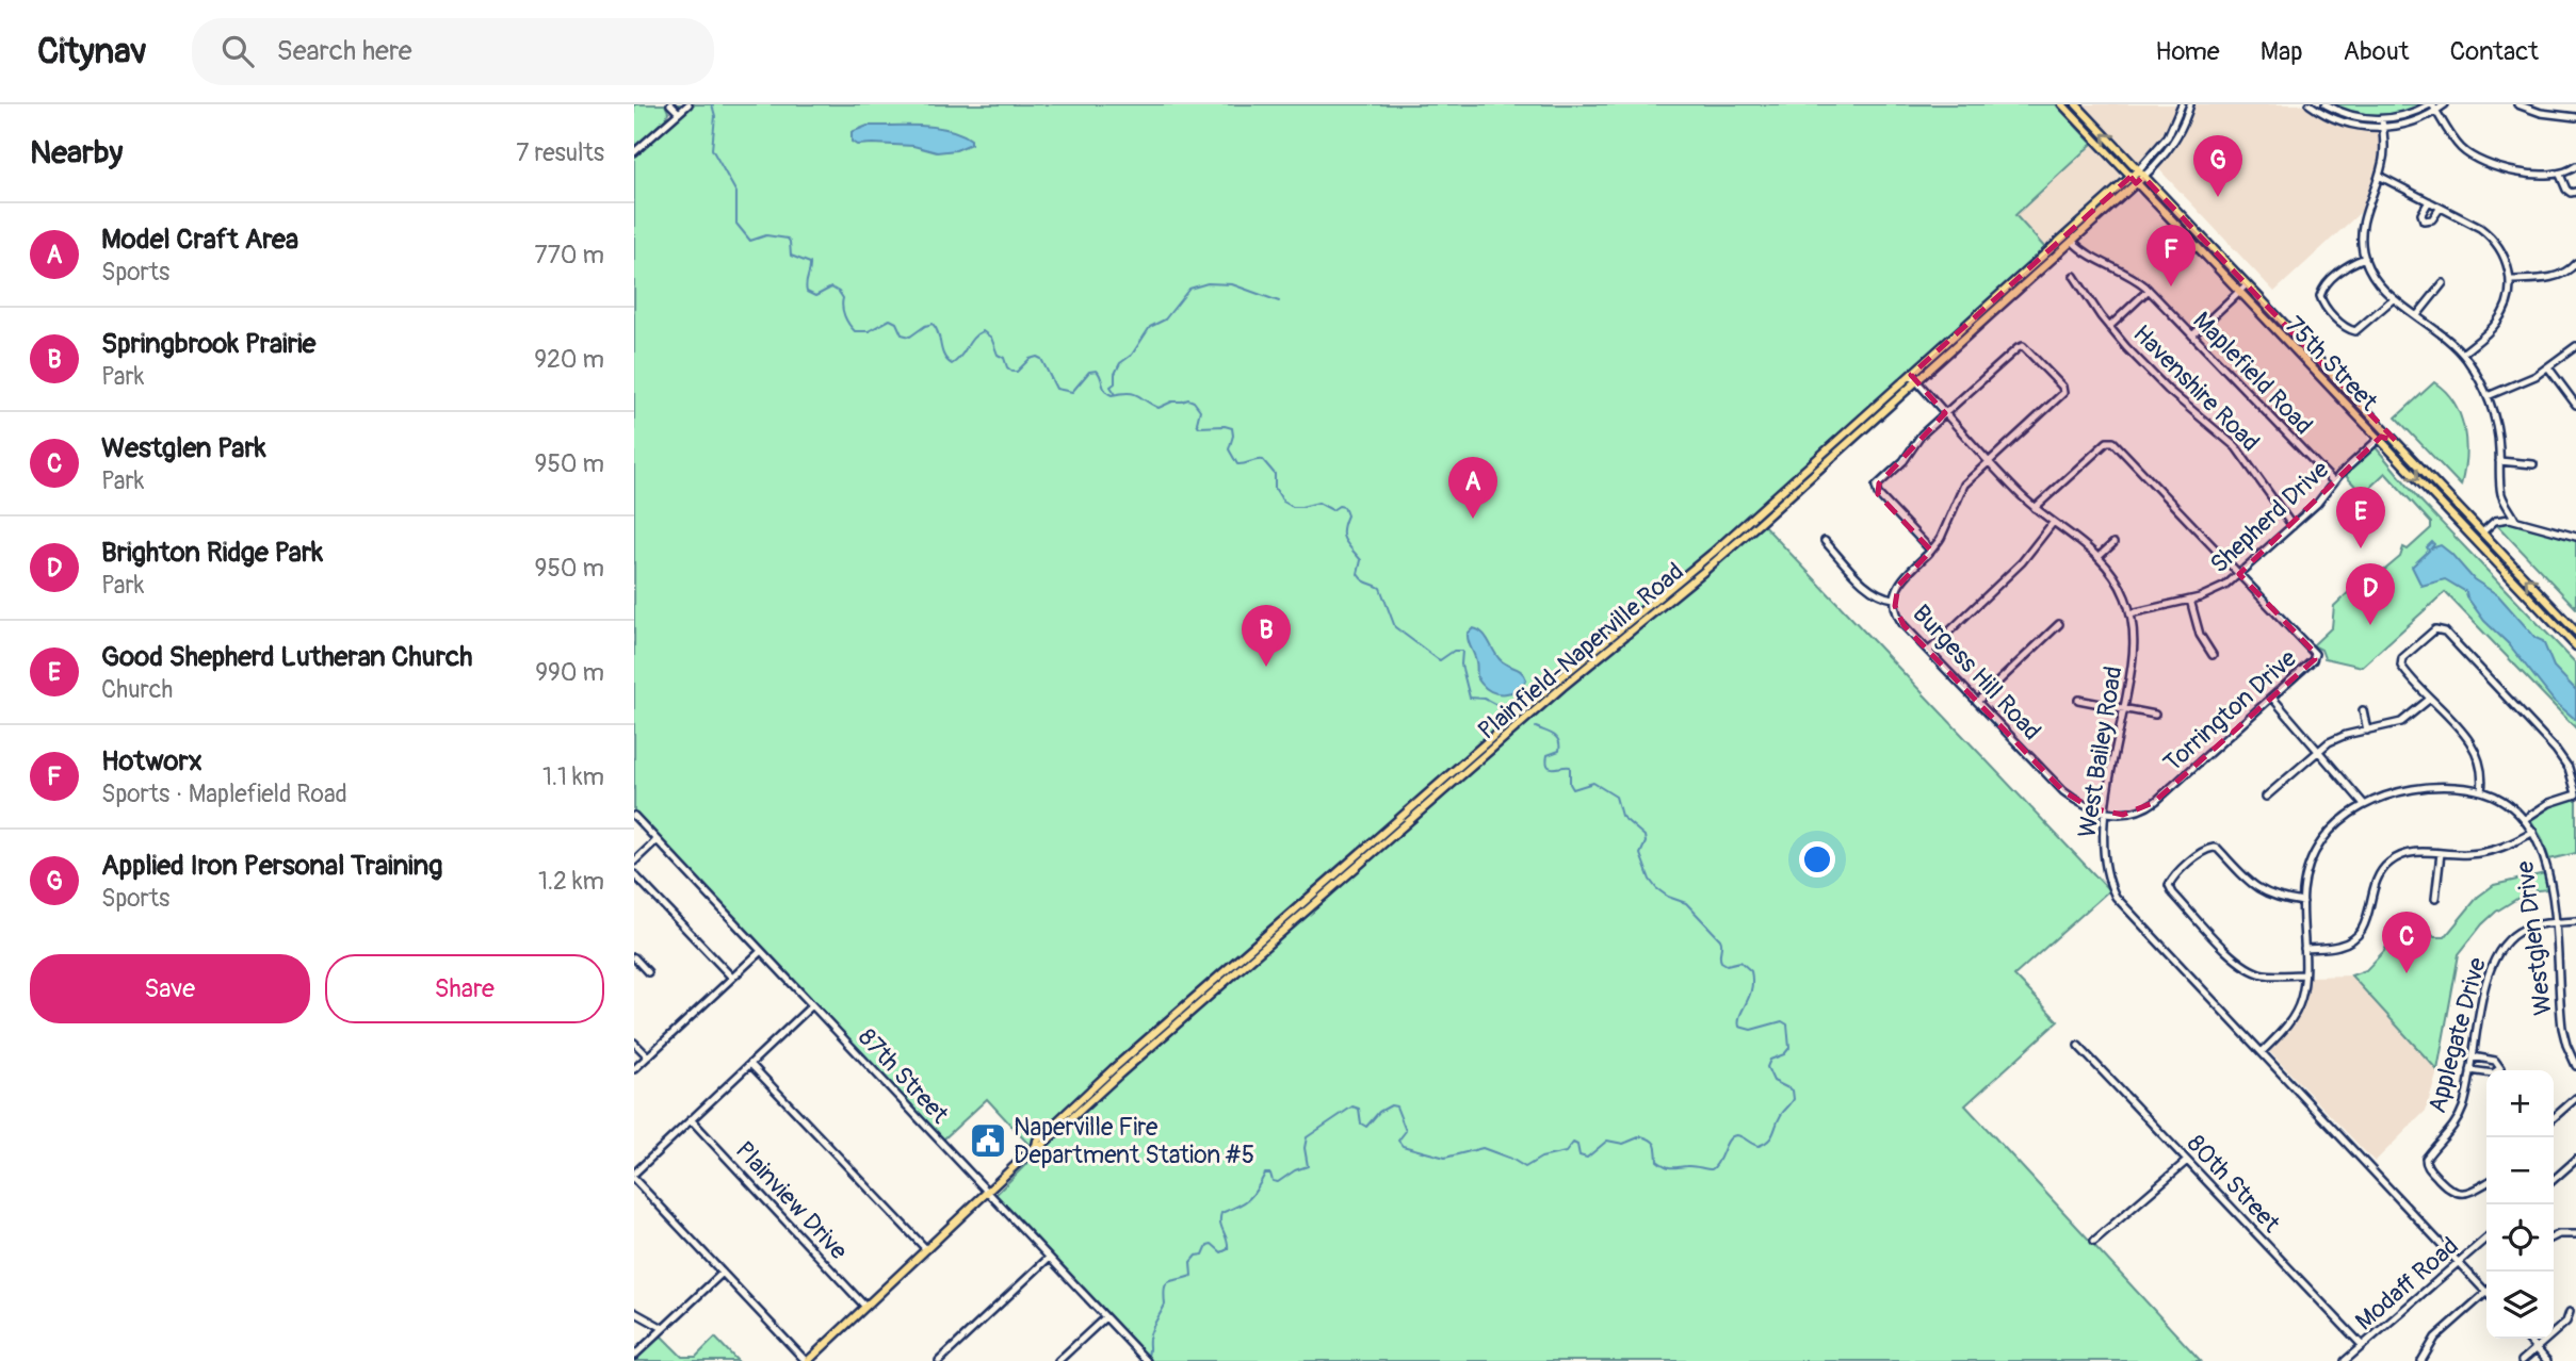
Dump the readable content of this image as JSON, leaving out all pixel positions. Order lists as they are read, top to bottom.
{
  "streets": {
    "main road": ["75th Street", "Plainfield-Naperville Road"],
    "street": [
      "Maplefield Road",
      "Havenshire Road",
      "Shepherd Drive",
      "Burgess Hill Road",
      "Torrington Drive",
      "West Bailey Road",
      "Westglen Drive",
      "Applegate Drive",
      "87th Street",
      "80th Street",
      "Plainview Drive",
      "Modaff Road"
    ]
  },
  "crossings": [
    ["75th Street", "Shepherd Drive"],
    ["75th Street", "Plainfield-Naperville Road"],
    ["Maplefield Road", "Shepherd Drive"],
    ["Maplefield Road", "Plainfield-Naperville Road"],
    ["Havenshire Road", "Shepherd Drive"],
    ["Shepherd Drive", "Torrington Drive"],
    ["Shepherd Drive", "West Bailey Road"],
    ["Plainfield-Naperville Road", "West Bailey Road"],
    ["Plainfield-Naperville Road", "87th Street"],
    ["Plainfield-Naperville Road", "Plainview Drive"],
    ["Burgess Hill Road", "Torrington Drive"],
    ["Burgess Hill Road", "West Bailey Road"],
    ["Torrington Drive", "West Bailey Road"],
    ["West Bailey Road", "Westglen Drive"],
    ["West Bailey Road", "Modaff Road"],
    ["Westglen Drive", "Applegate Drive"],
    ["80th Street", "Modaff Road"]
  ],
  "places": {
    "public building": ["Naperville Fire Department Station #5"]
  },
  "page": {
    "header": "Citynav",
    "search": "Search here",
    "nav": [
      "Home",
      "Map",
      "About",
      "Contact"
    ],
    "heading": ["Nearby", "7 results"],
    "pins": [
      "G",
      "F",
      "A",
      "E",
      "D",
      "B",
      "C"
    ],
    "list": [
      {
        "mark": "A",
        "name": "Model Craft Area",
        "note": "Sports",
        "value": "770 m"
      },
      {
        "mark": "B",
        "name": "Springbrook Prairie",
        "note": "Park",
        "value": "920 m"
      },
      {
        "mark": "C",
        "name": "Westglen Park",
        "note": "Park",
        "value": "950 m"
      },
      {
        "mark": "D",
        "name": "Brighton Ridge Park",
        "note": "Park",
        "value": "950 m"
      },
      {
        "mark": "E",
        "name": "Good Shepherd Lutheran Church",
        "note": "Church",
        "value": "990 m"
      },
      {
        "mark": "F",
        "name": "Hotworx",
        "note": "Sports · Maplefield Road",
        "value": "1.1 km"
      },
      {
        "mark": "G",
        "name": "Applied Iron Personal Training",
        "note": "Sports",
        "value": "1.2 km"
      }
    ],
    "buttons": ["Save", "Share"],
    "map_buttons": ["+", "−"]
  }
}
